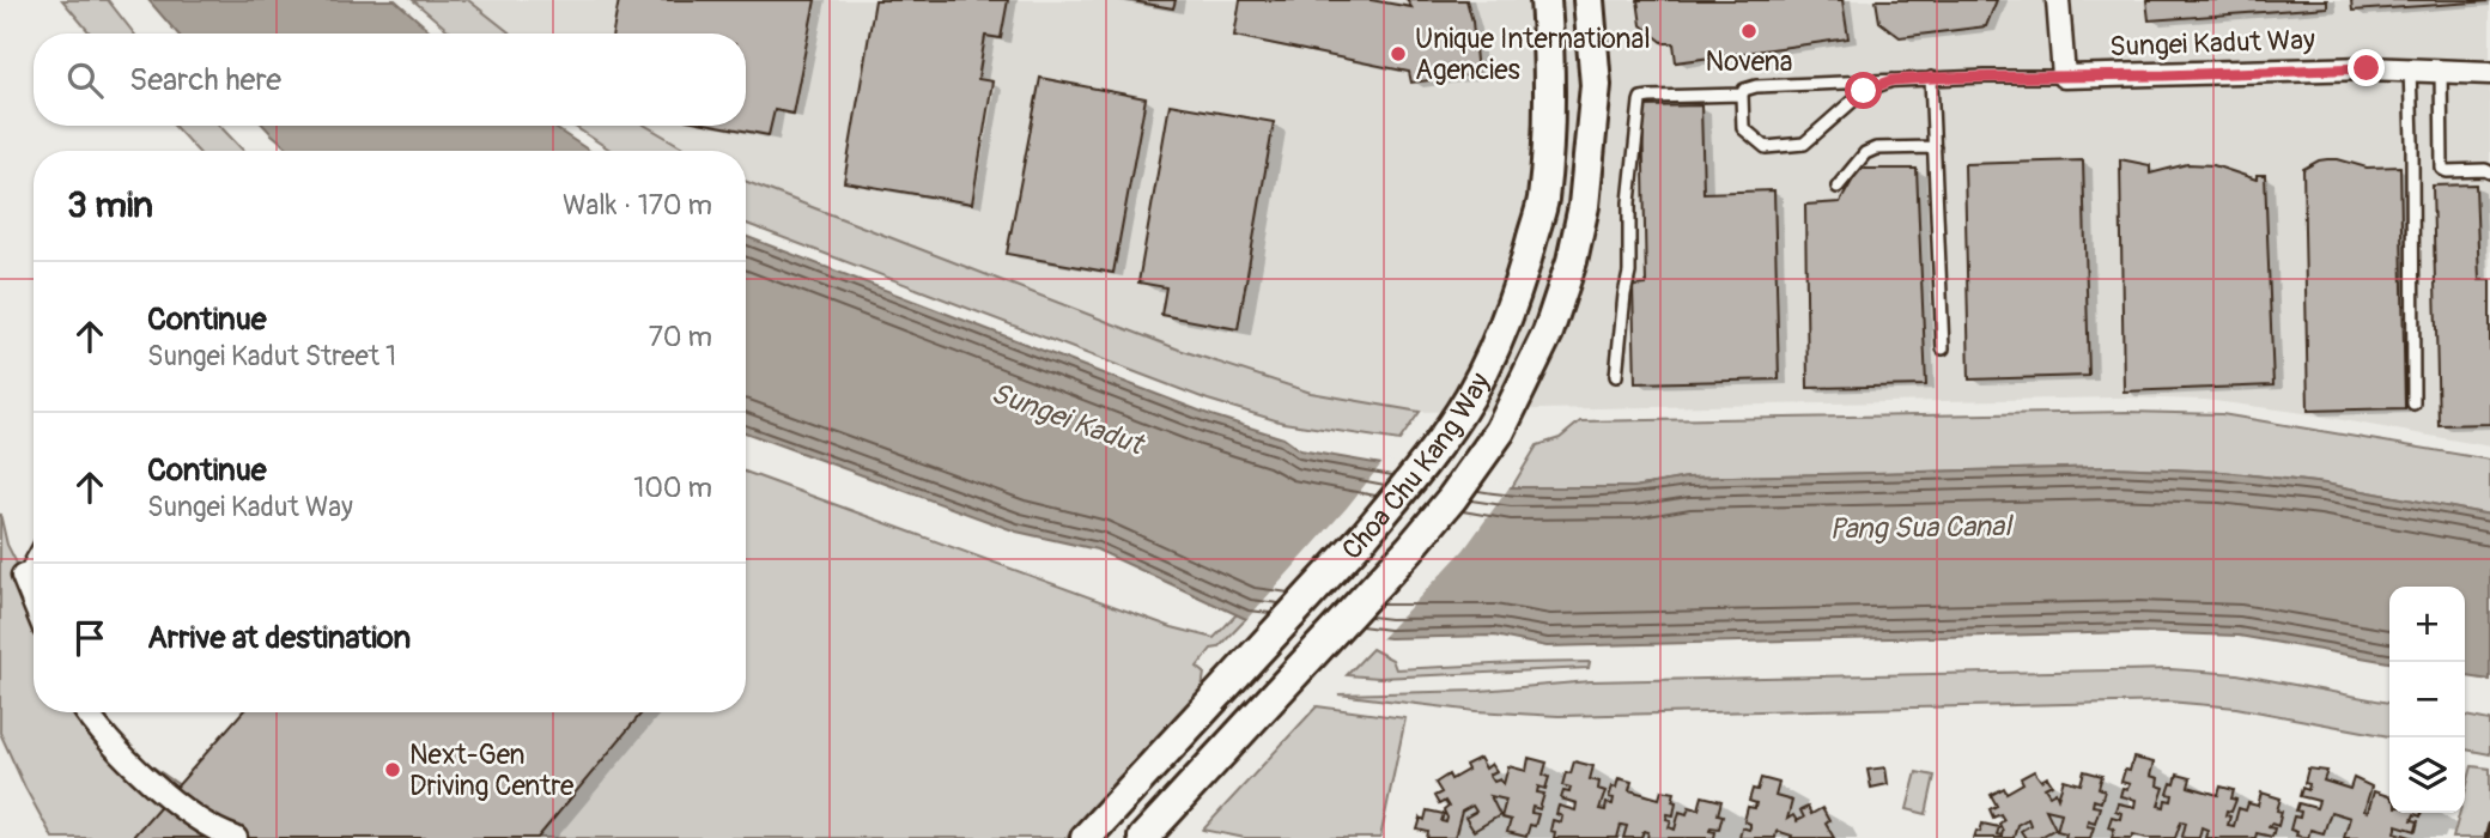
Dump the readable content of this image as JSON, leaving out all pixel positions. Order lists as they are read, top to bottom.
{
  "streets": {
    "main road": ["Choa Chu Kang Way"],
    "street": ["Sungei Kadut Way"]
  },
  "water": ["Sungei Kadut", "Pang Sua Canal"],
  "places": ["Novena", "Unique International Agencies", "Next-Gen Driving Centre"],
  "page": {
    "search": "Search here",
    "heading": ["3 min", "Walk · 170 m"],
    "list": [
      ["Continue", "Sungei Kadut Street 1", "70 m"],
      ["Continue", "Sungei Kadut Way", "100 m"],
      "Arrive at destination"
    ],
    "map_buttons": ["+", "−"]
  }
}
